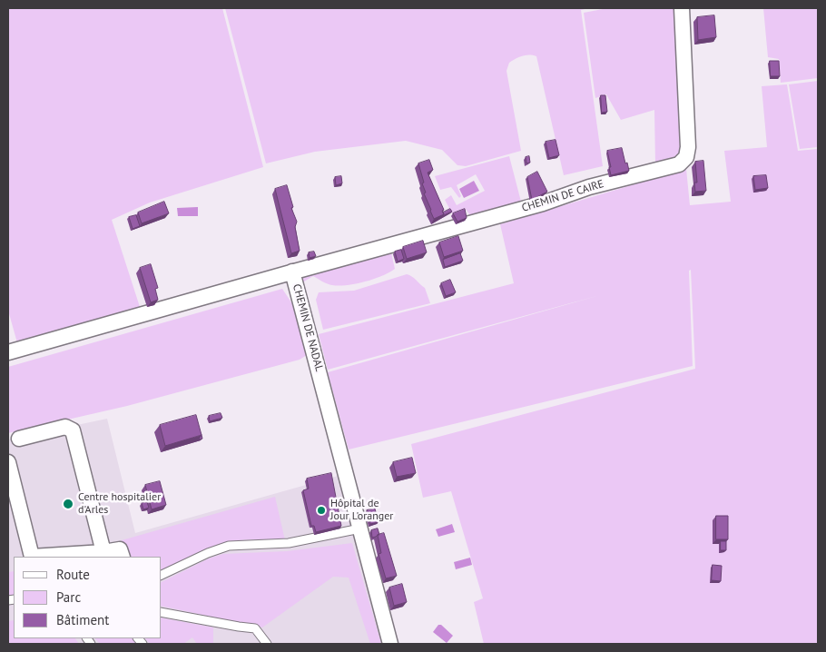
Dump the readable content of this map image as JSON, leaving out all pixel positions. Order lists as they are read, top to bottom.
{
  "streets": {
    "street": ["CHEMIN DE CAIRE", "CHEMIN DE NADAL"]
  },
  "crossings": [
    ["CHEMIN DE CAIRE", "CHEMIN DE NADAL"]
  ],
  "places": ["Centre hospitalier d'Arles", "Hôpital de Jour L'oranger"],
  "legend": ["Route", "Parc", "Bâtiment"]
}
